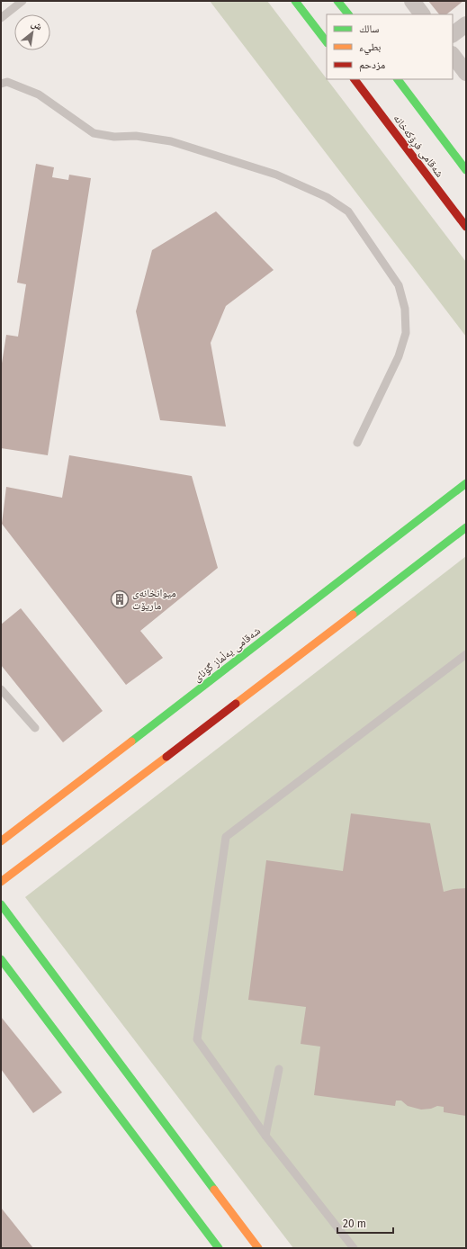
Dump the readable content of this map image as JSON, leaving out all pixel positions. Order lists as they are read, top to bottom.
{
  "streets": {
    "street": ["شەقامی فڕۆکەخانە", "شەقامی یەڵماز گۆنای"]
  },
  "places": {
    "building": ["میوانخانەی ماریۆت"]
  },
  "legend": ["سالك", "بطيء", "مزدحم"],
  "scale_bar": "20 m",
  "north": "top right"
}
